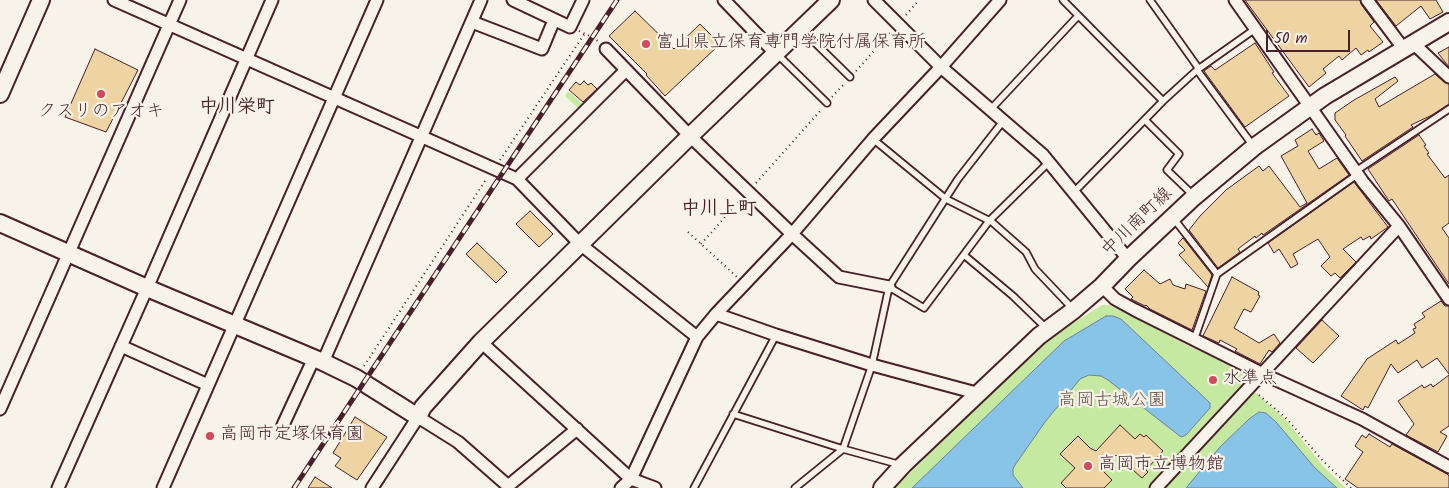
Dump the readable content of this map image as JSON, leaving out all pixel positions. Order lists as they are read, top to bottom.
{
  "streets": {
    "street": ["中川南町線"]
  },
  "districts": ["中川栄町", "中川上町"],
  "parks": ["高岡古城公園"],
  "places": [
    "富山県立保育専門学院付属保育所",
    "クスリのアオキ",
    "水準点",
    "高岡市定塚保育園",
    "高岡市立博物館"
  ],
  "scale_bar": "50 m"
}
